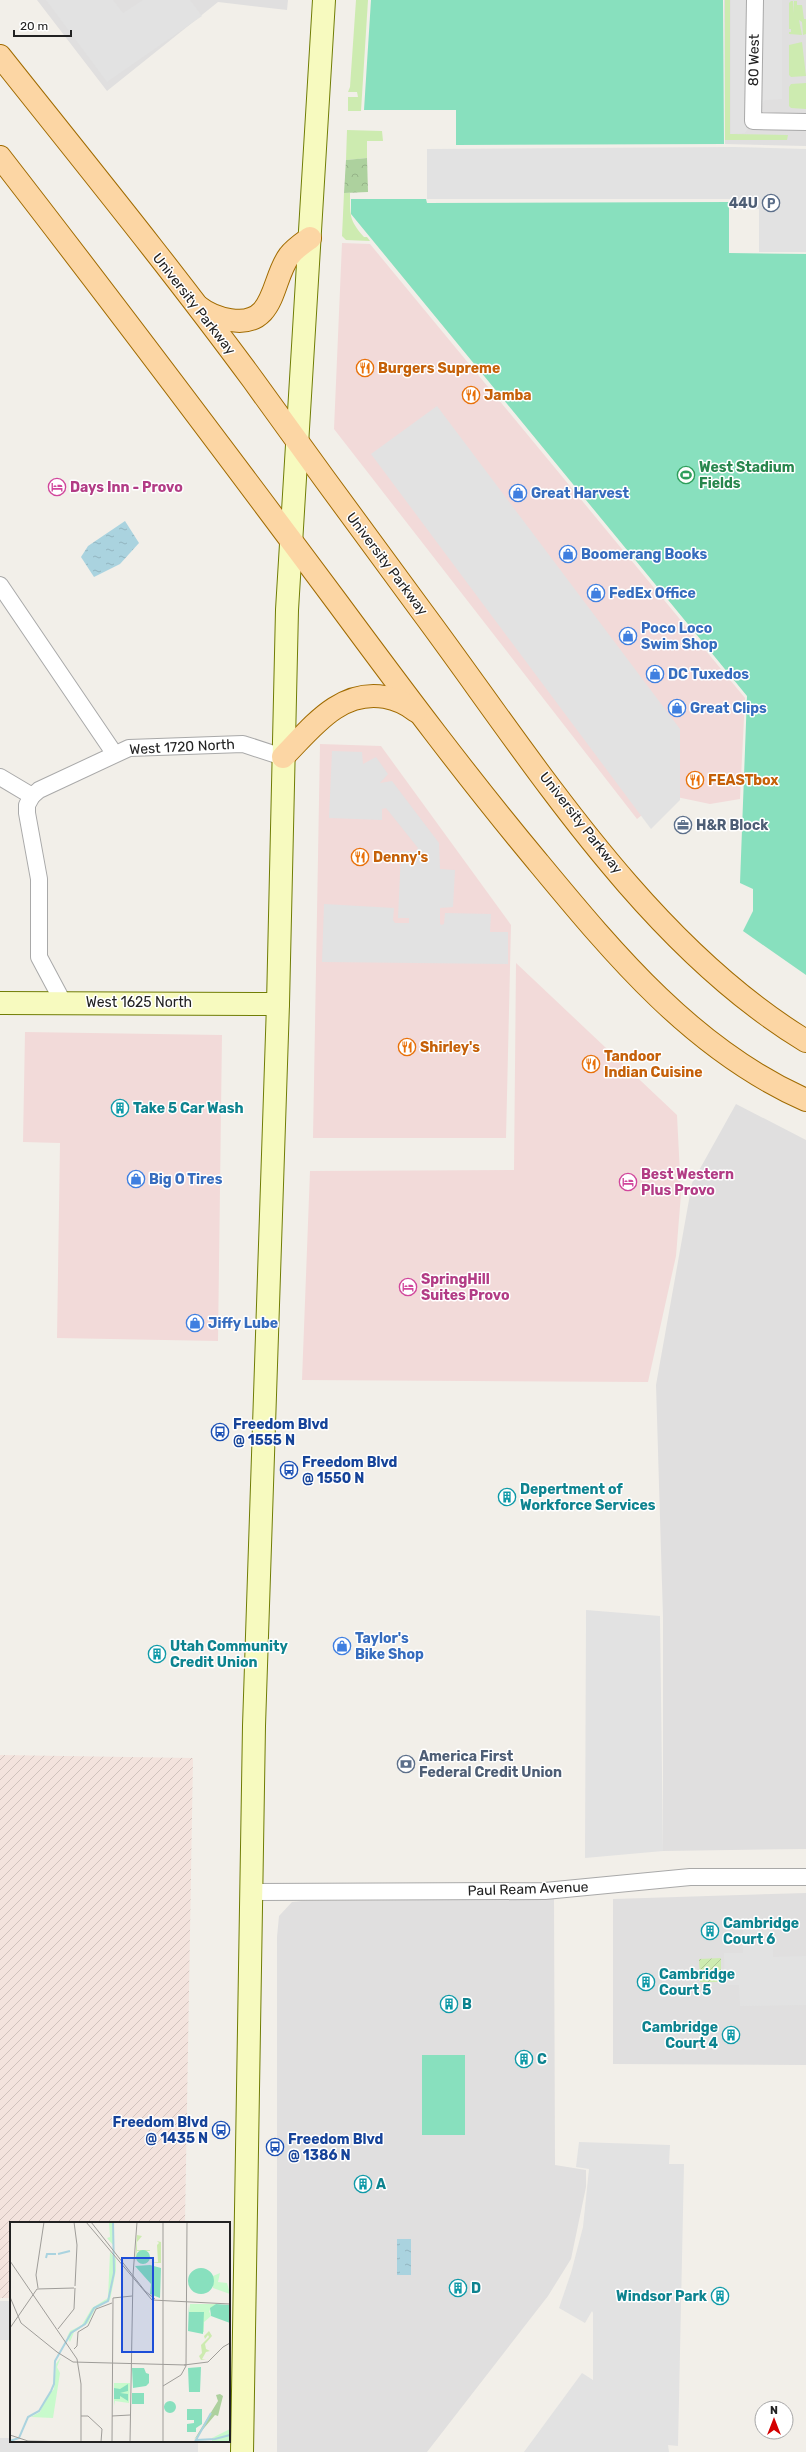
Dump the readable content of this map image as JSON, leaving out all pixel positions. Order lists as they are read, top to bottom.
{
  "streets": {
    "main road": ["University Parkway", "West 1625 North"],
    "street": ["80 West", "West 1720 North", "Paul Ream Avenue"]
  },
  "places": {
    "parking": ["44U"],
    "restaurant": [
      "Burgers Supreme",
      "Jamba",
      "FEASTbox",
      "Denny's",
      "Shirley's",
      "Tandoor Indian Cuisine"
    ],
    "sports": ["West Stadium Fields"],
    "hotel": ["Days Inn - Provo", "Best Western Plus Provo", "SpringHill Suites Provo"],
    "shop": [
      "Great Harvest",
      "Boomerang Books",
      "FedEx Office",
      "Poco Loco Swim Shop",
      "DC Tuxedos",
      "Great Clips",
      "Big O Tires",
      "Jiffy Lube",
      "Taylor's Bike Shop"
    ],
    "office": ["H&R Block"],
    "building": [
      "Take 5 Car Wash",
      "Depertment of Workforce Services",
      "Utah Community Credit Union",
      "Cambridge Court 6",
      "Cambridge Court 5",
      "B",
      "Cambridge Court 4",
      "C",
      "A",
      "D",
      "Windsor Park"
    ],
    "bus stop": [
      "Freedom Blvd @ 1555 N",
      "Freedom Blvd @ 1550 N",
      "Freedom Blvd @ 1435 N",
      "Freedom Blvd @ 1386 N"
    ],
    "bank": ["America First Federal Credit Union"]
  },
  "scale_bar": "20 m",
  "north": "top"
}
